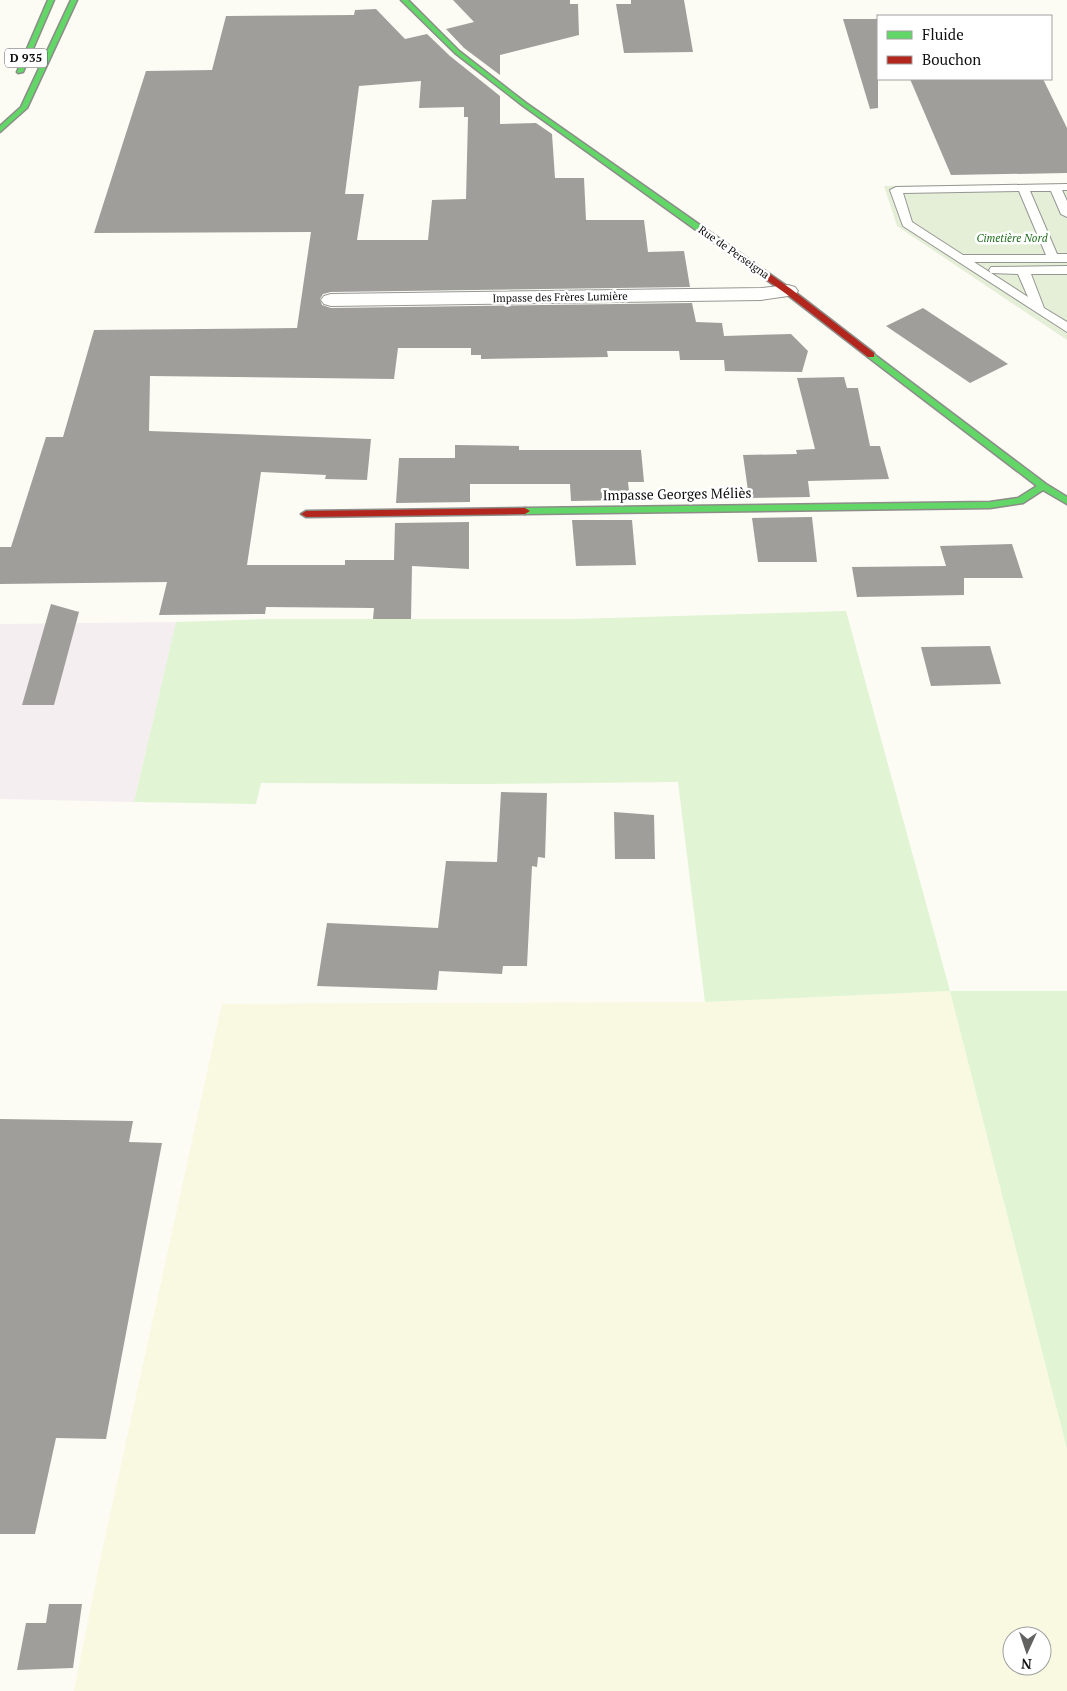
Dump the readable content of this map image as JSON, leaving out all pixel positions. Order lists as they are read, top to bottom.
{
  "streets": {
    "street": [
      "D 935",
      "Rue de Perseigna",
      "Impasse des Frères Lumière",
      "Impasse Georges Méliès"
    ]
  },
  "crossings": [
    ["Rue de Perseigna", "Impasse des Frères Lumière"],
    ["Rue de Perseigna", "Impasse Georges Méliès"]
  ],
  "parks": ["Cimetière Nord"],
  "legend": ["Fluide", "Bouchon"],
  "north": "bottom"
}
